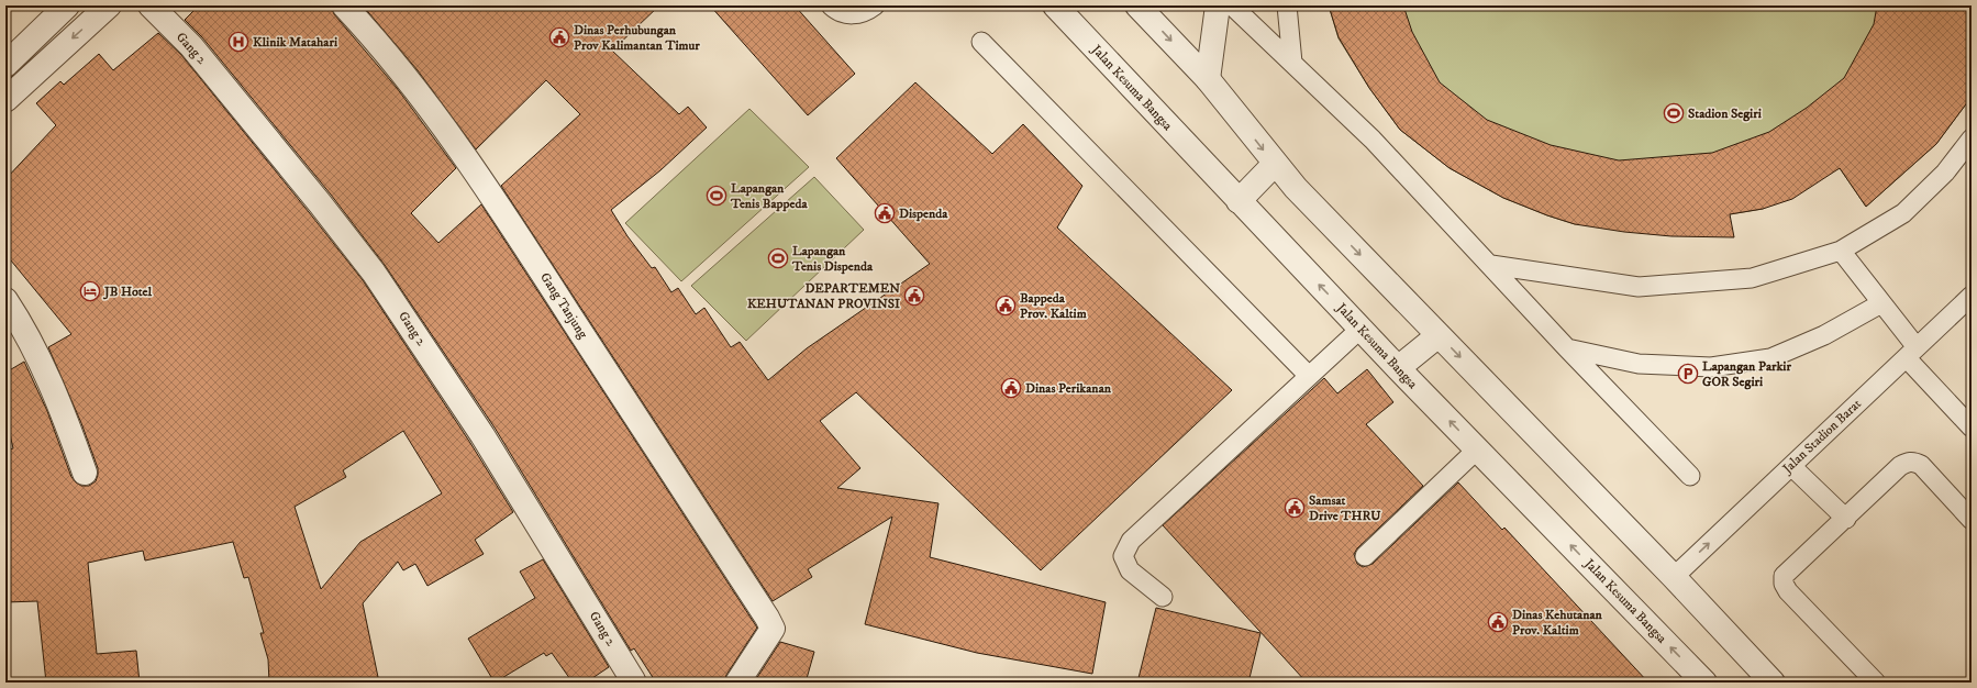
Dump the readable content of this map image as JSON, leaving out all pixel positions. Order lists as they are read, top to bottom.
{
  "streets": {
    "street": ["Gang 2", "Jalan Kesuma Bangsa", "Gang Tanjung"],
    "lane": ["Jalan Stadion Barat"]
  },
  "one_way": ["Jalan Stadion Barat"],
  "places": {
    "public building": [
      "Dinas Perhubungan Prov Kalimantan Timur",
      "Dispenda",
      "DEPARTEMEN KEHUTANAN PROVINSI",
      "Bappeda Prov. Kaltim",
      "Dinas Perikanan",
      "Samsat Drive THRU",
      "Dinas Kehutanan Prov. Kaltim"
    ],
    "hospital": ["Klinik Matahari"],
    "sports": ["Stadion Segiri", "Lapangan Tenis Bappeda", "Lapangan Tenis Dispenda"],
    "hotel": ["JB Hotel"],
    "parking": ["Lapangan Parkir GOR Segiri"]
  }
}
